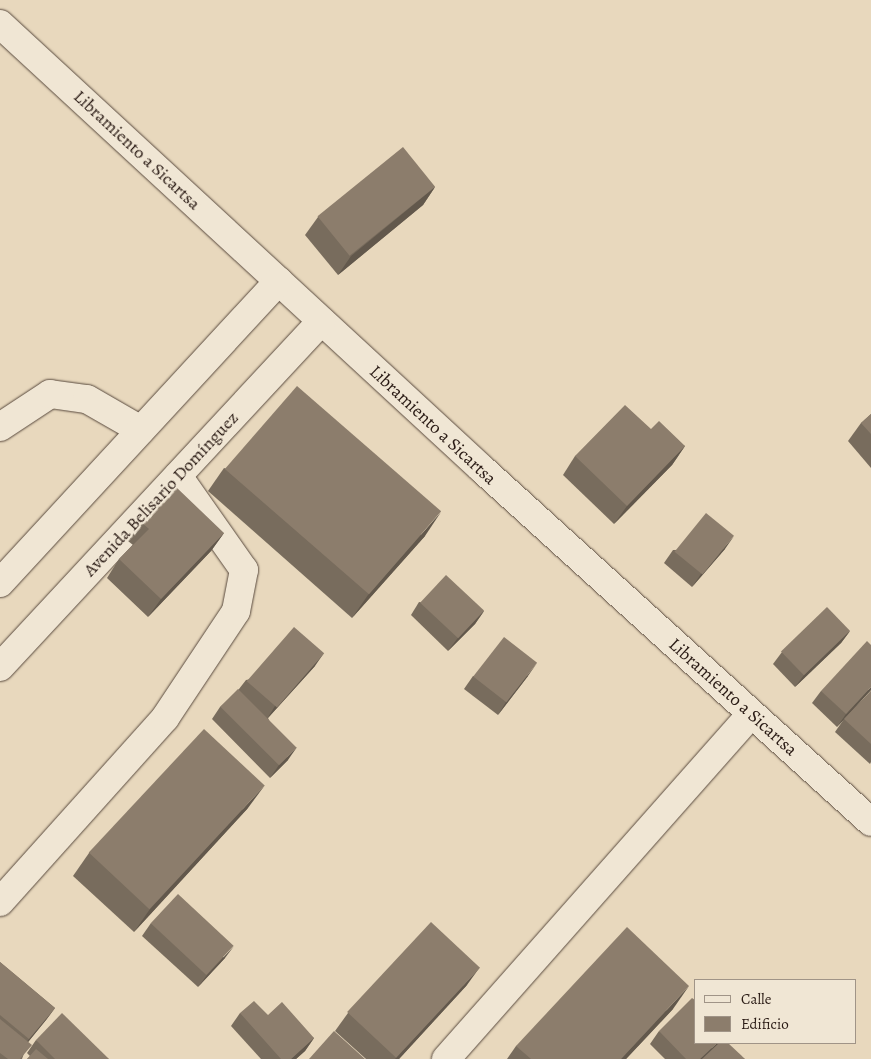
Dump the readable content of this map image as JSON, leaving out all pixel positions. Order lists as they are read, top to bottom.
{
  "streets": {
    "street": ["Libramiento a Sicartsa", "Avenida Belisario Domínguez"]
  },
  "crossings": [
    ["Libramiento a Sicartsa", "Avenida Belisario Domínguez"]
  ],
  "legend": ["Calle", "Edificio"]
}
